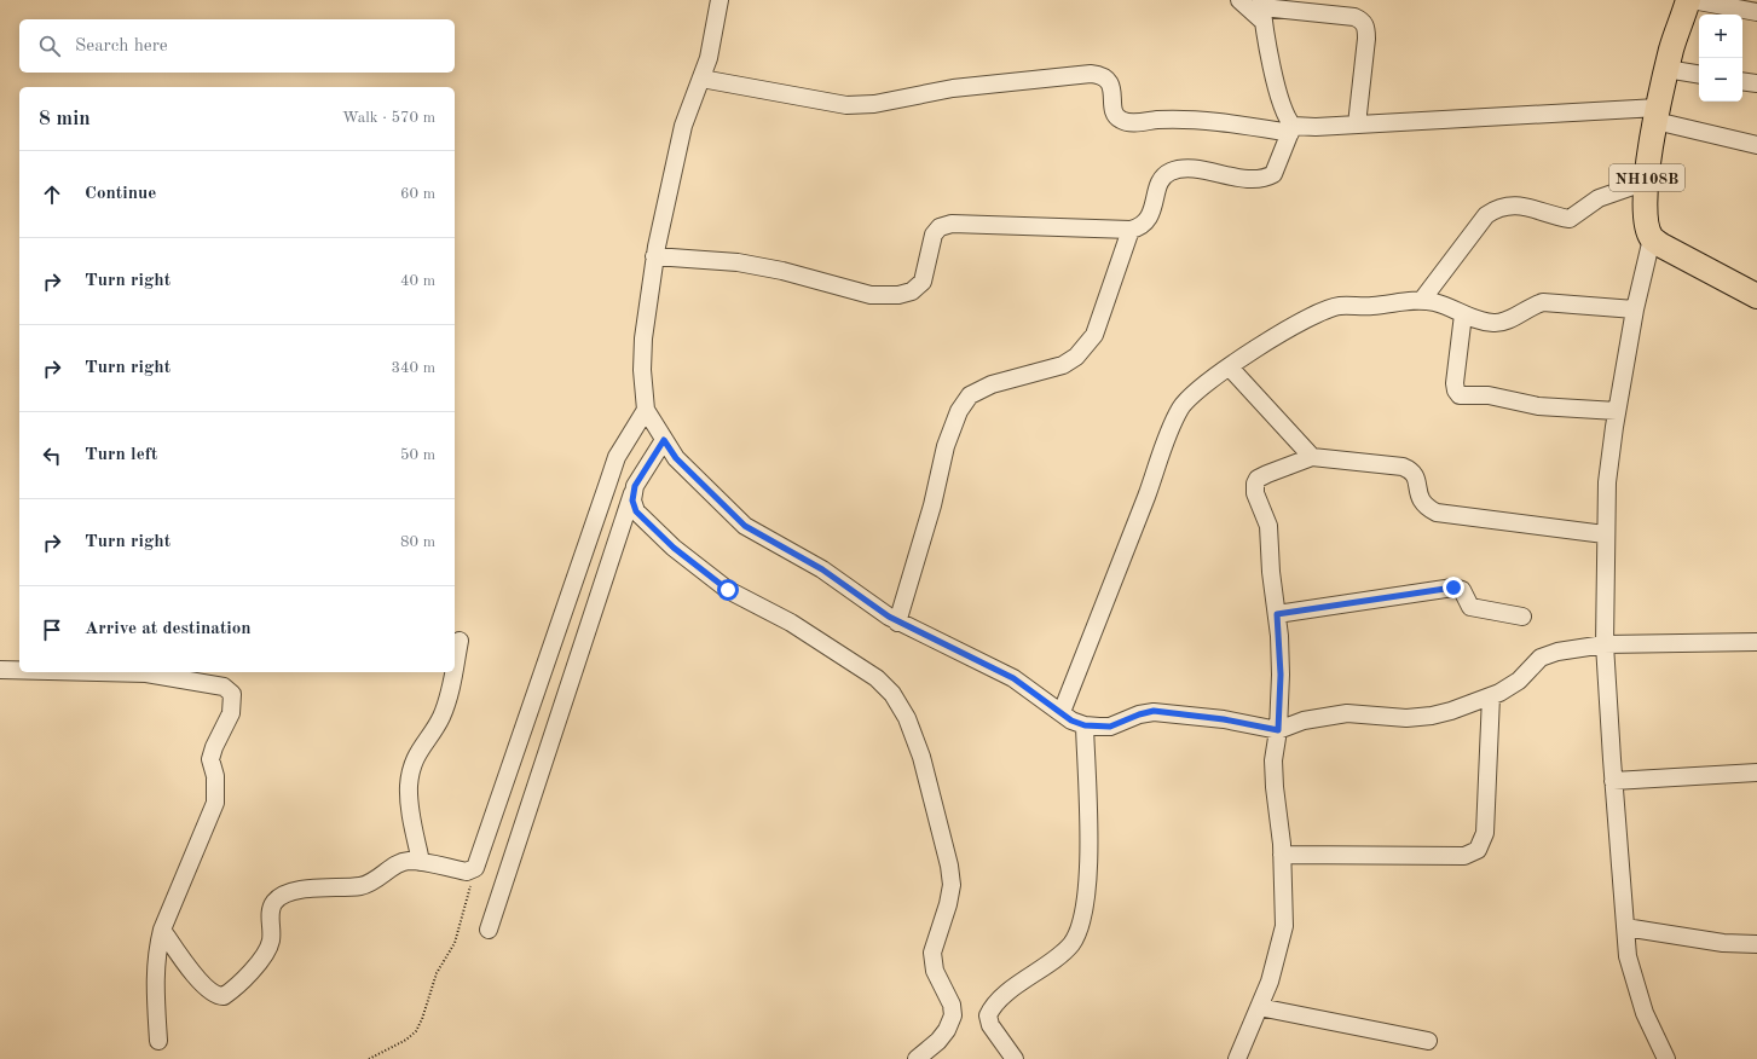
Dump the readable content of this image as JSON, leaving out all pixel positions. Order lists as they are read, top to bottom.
{
  "streets": {
    "highway": ["NH108B"]
  },
  "page": {
    "map_buttons": ["+", "−"],
    "search": "Search here",
    "heading": ["8 min", "Walk · 570 m"],
    "list": [
      ["Continue", "60 m"],
      ["Turn right", "40 m"],
      ["Turn right", "340 m"],
      ["Turn left", "50 m"],
      ["Turn right", "80 m"],
      "Arrive at destination"
    ]
  }
}
